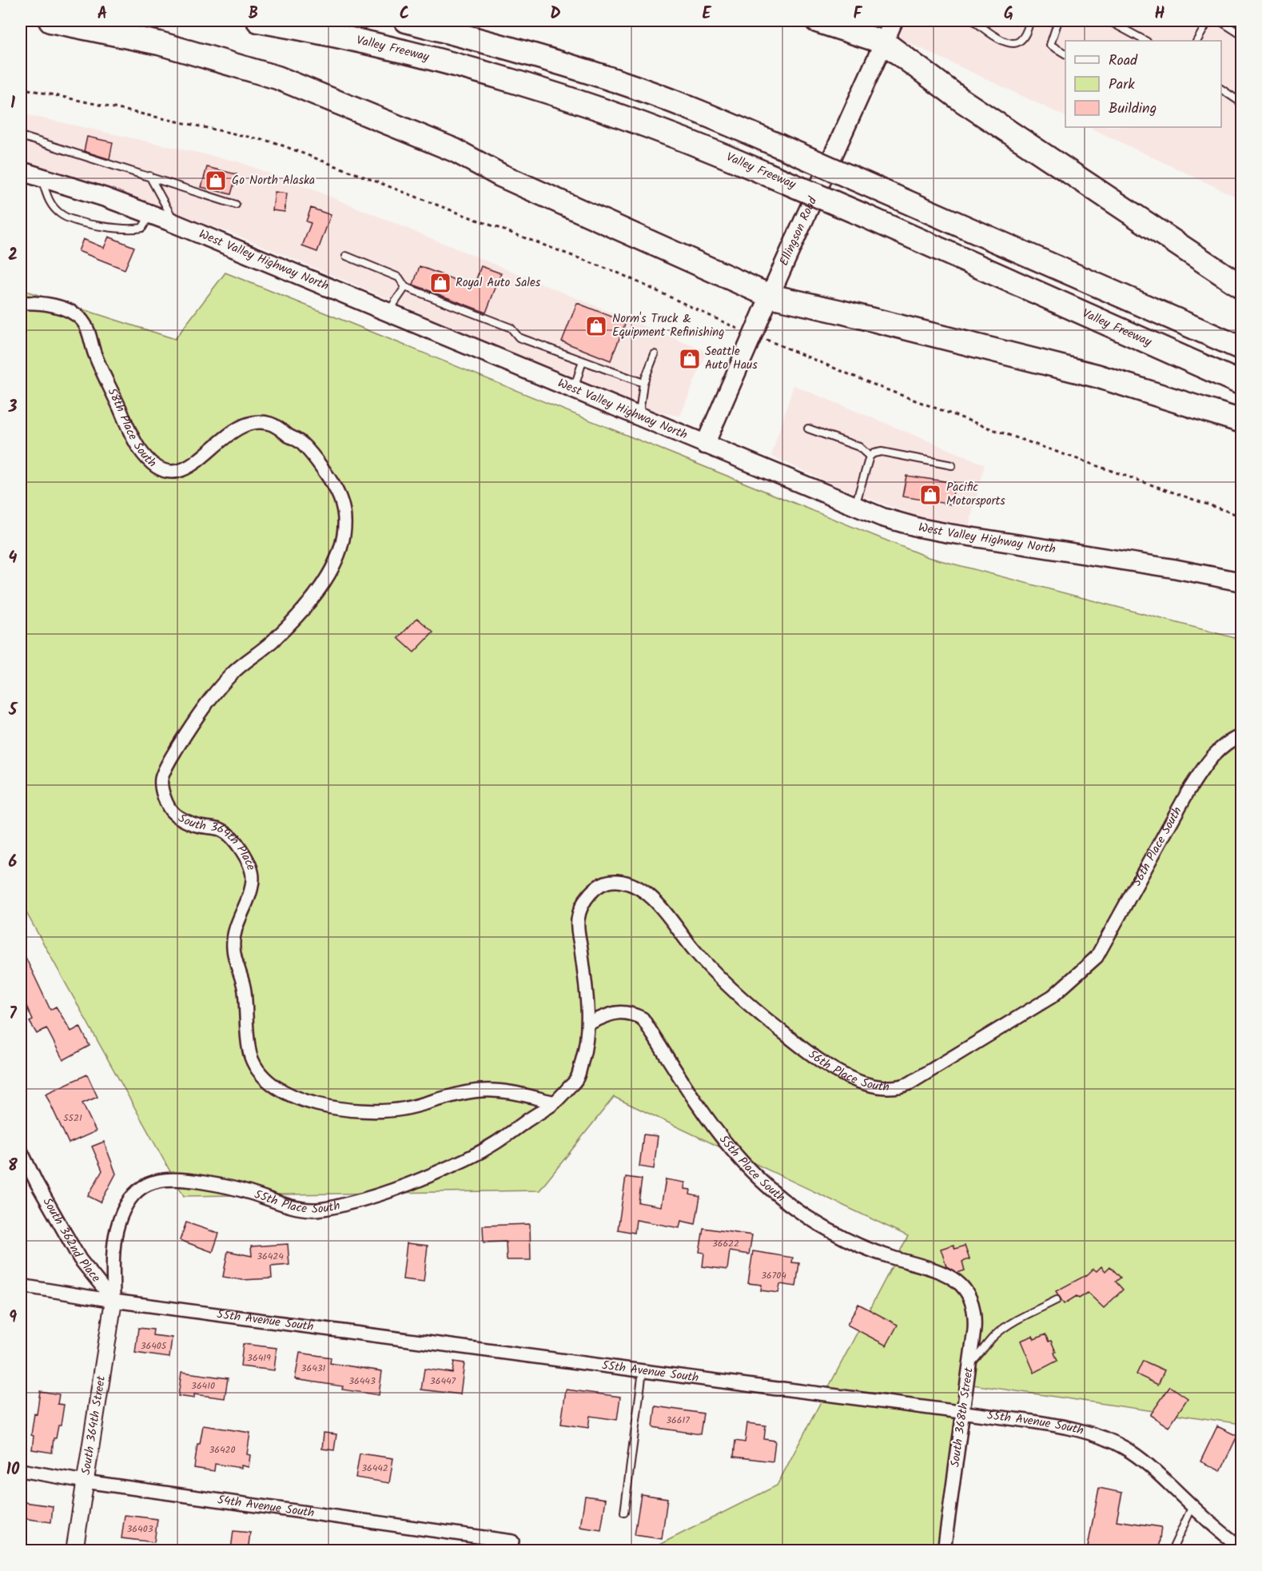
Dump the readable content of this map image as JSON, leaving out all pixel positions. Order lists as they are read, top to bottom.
{
  "streets": {
    "highway": ["Valley Freeway"],
    "main road": ["Ellingson Road", "West Valley Highway North"],
    "street": [
      "58th Place South",
      "South 364th Place",
      "56th Place South",
      "55th Place South",
      "South 362nd Place",
      "55th Avenue South",
      "South 368th Street",
      "South 364th Street",
      "54th Avenue South"
    ]
  },
  "crossings": [
    ["Ellingson Road", "West Valley Highway North"],
    ["58th Place South", "South 364th Place"],
    ["South 364th Place", "56th Place South"],
    ["South 364th Place", "55th Place South"],
    ["56th Place South", "55th Place South"],
    ["55th Place South", "South 362nd Place"],
    ["55th Place South", "55th Avenue South"],
    ["55th Place South", "South 368th Street"],
    ["55th Place South", "South 364th Street"],
    ["South 362nd Place", "55th Avenue South"],
    ["South 362nd Place", "South 364th Street"],
    ["55th Avenue South", "South 368th Street"],
    ["55th Avenue South", "South 364th Street"],
    ["South 364th Street", "54th Avenue South"]
  ],
  "places": {
    "shop": [
      "Go North Alaska",
      "Royal Auto Sales",
      "Norm's Truck & Equipment Refinishing",
      "Seattle Auto Haus",
      "Pacific Motorsports"
    ]
  },
  "house_numbers": [
    "5521",
    "36622",
    "36424",
    "36704",
    "36405",
    "36419",
    "36431",
    "36443",
    "36447",
    "36410",
    "36617",
    "36420",
    "36442",
    "36403"
  ],
  "legend": ["Road", "Park", "Building"],
  "grid": {
    "columns": [
      "A",
      "B",
      "C",
      "D",
      "E",
      "F",
      "G",
      "H"
    ],
    "rows": [
      "1",
      "2",
      "3",
      "4",
      "5",
      "6",
      "7",
      "8",
      "9",
      "10"
    ]
  }
}
